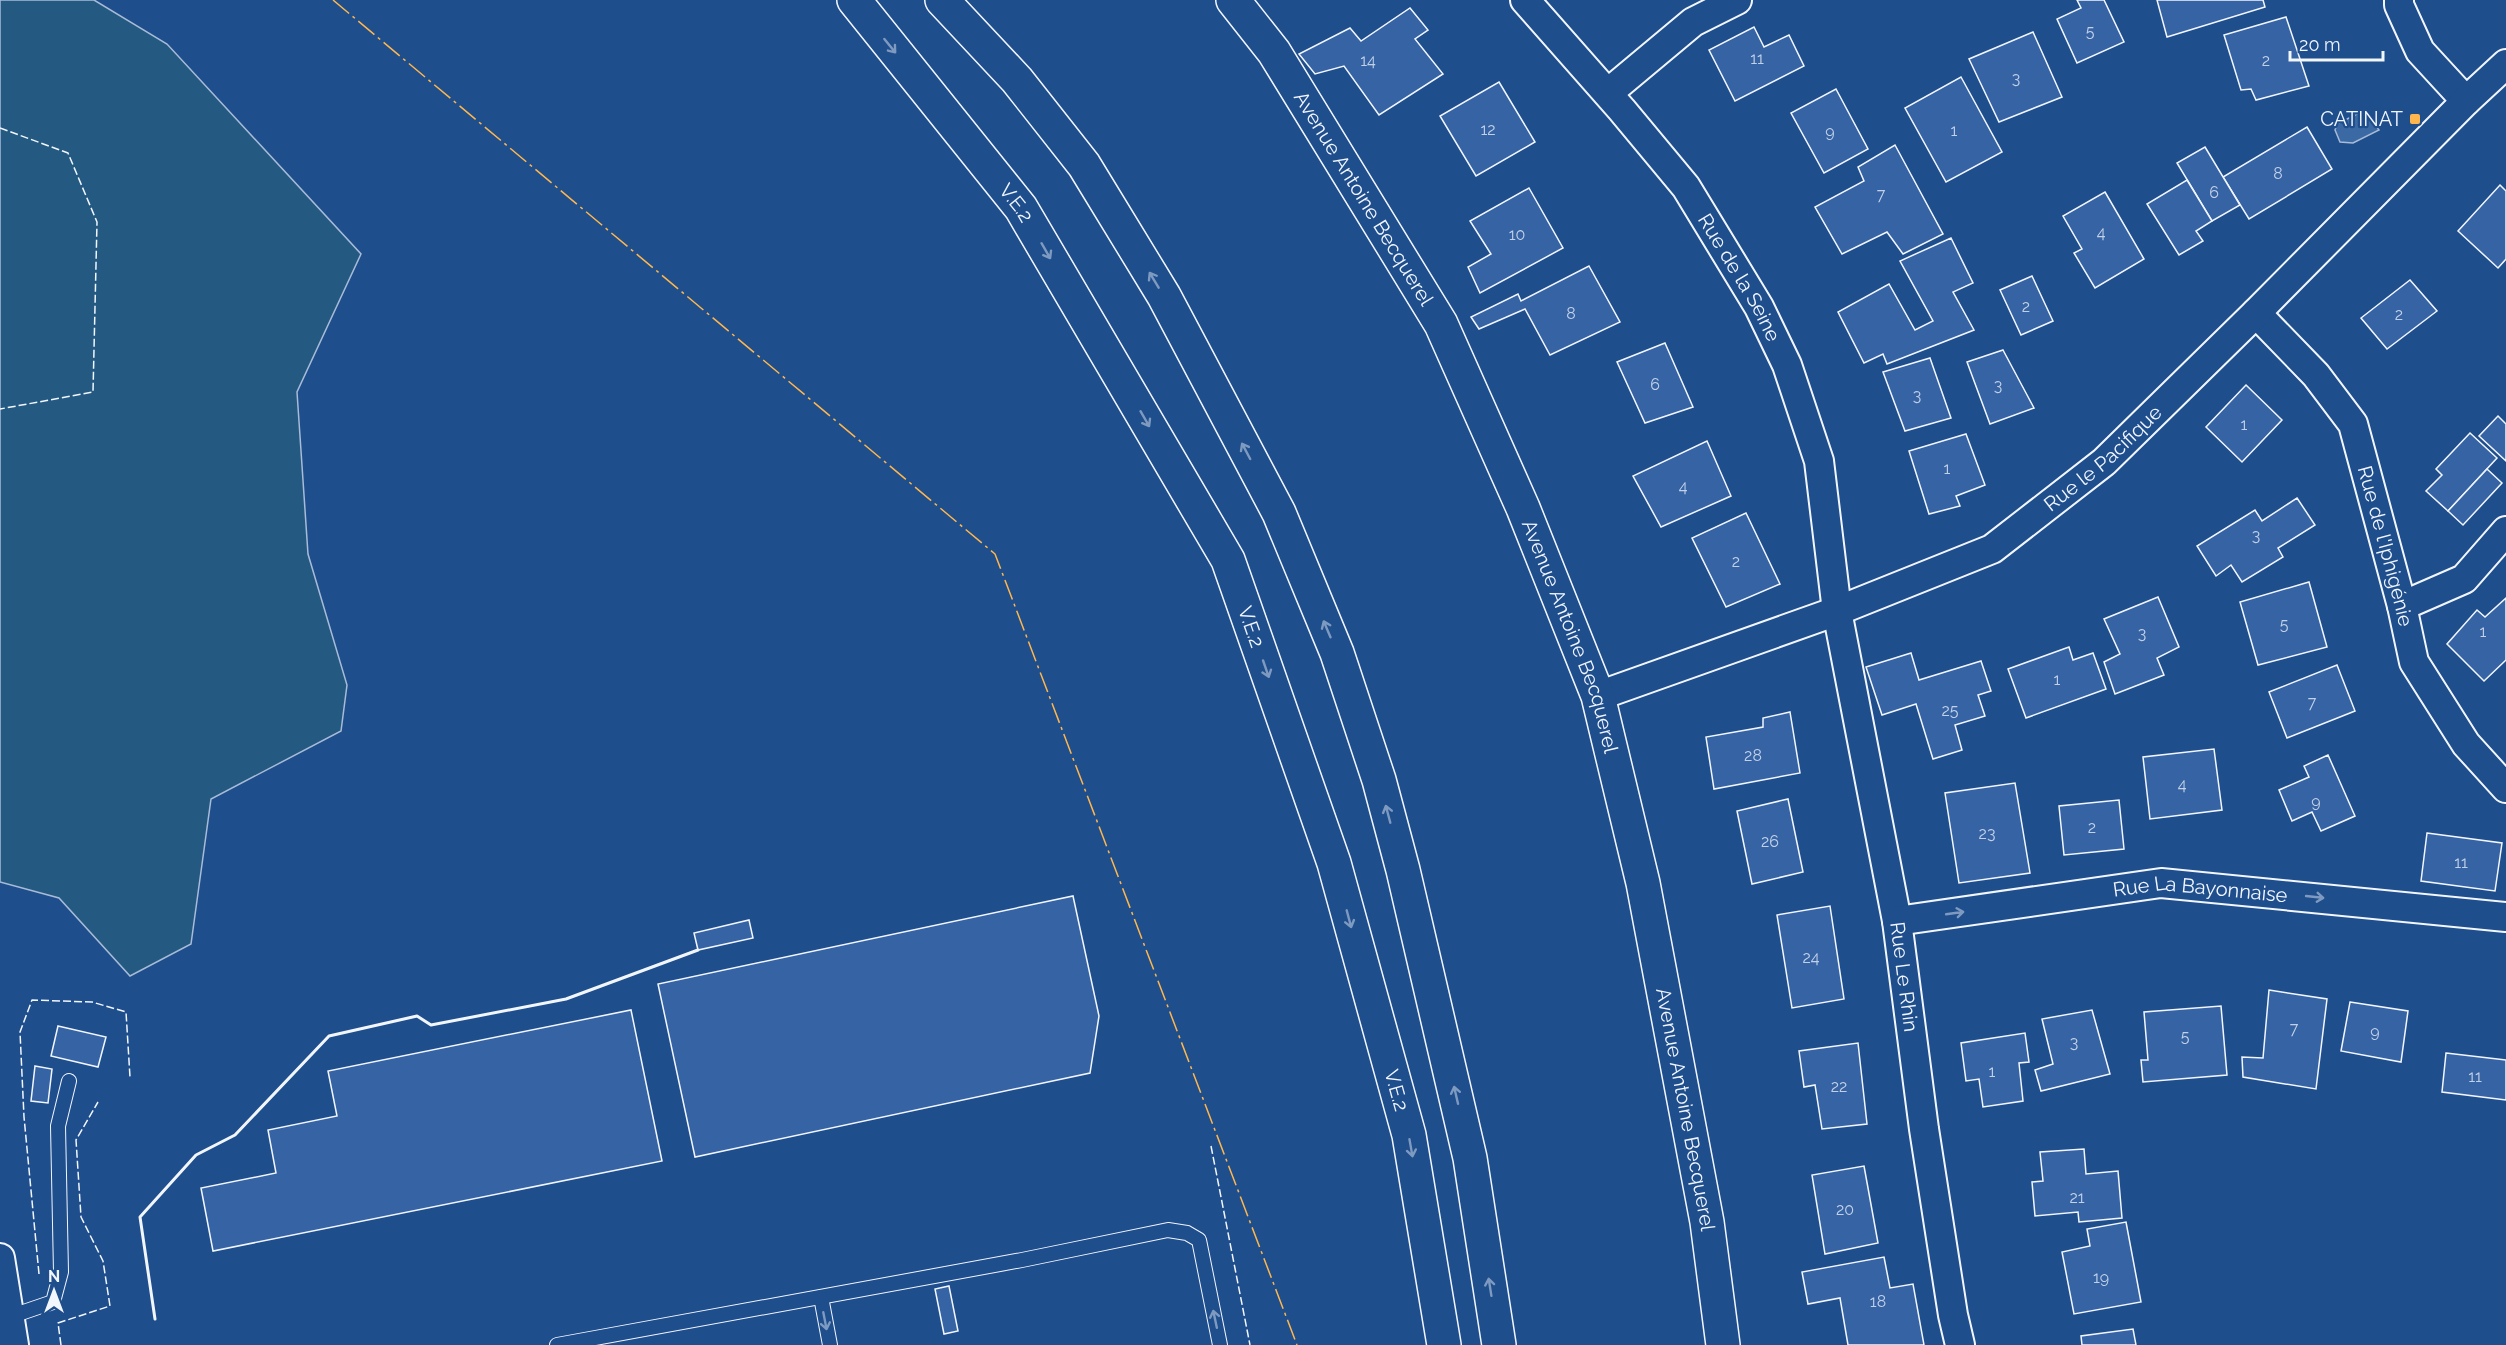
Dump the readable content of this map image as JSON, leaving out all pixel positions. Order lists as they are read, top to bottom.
{
  "streets": {
    "main road": ["Avenue Antoine Becquerel", "V.E.2"],
    "street": [
      "Rue de la Seine",
      "Rue le Pacifique",
      "Rue de l'Iphigénie",
      "Rue La Bayonnaise",
      "Rue Le Rhin"
    ]
  },
  "crossings": [
    ["Avenue Antoine Becquerel", "Rue le Pacifique"],
    ["Rue de la Seine", "Rue le Pacifique"],
    ["Rue de la Seine", "Rue Le Rhin"],
    ["Rue le Pacifique", "Rue de l'Iphigénie"],
    ["Rue le Pacifique", "Rue Le Rhin"],
    ["Rue La Bayonnaise", "Rue Le Rhin"]
  ],
  "one_way": ["Rue La Bayonnaise"],
  "places": {
    "transit": ["CATINAT"]
  },
  "house_numbers": [
    "5",
    "11",
    "14",
    "2",
    "3",
    "12",
    "1",
    "9",
    "8",
    "6",
    "7",
    "4",
    "10",
    "2",
    "8",
    "2",
    "6",
    "3",
    "3",
    "1",
    "1",
    "4",
    "3",
    "2",
    "5",
    "1",
    "3",
    "1",
    "7",
    "25",
    "28",
    "4",
    "9",
    "2",
    "23",
    "26",
    "11",
    "24",
    "7",
    "9",
    "5",
    "3",
    "1",
    "11",
    "22",
    "21",
    "20",
    "19",
    "18"
  ],
  "scale_bar": "20 m",
  "north": "top"
}
